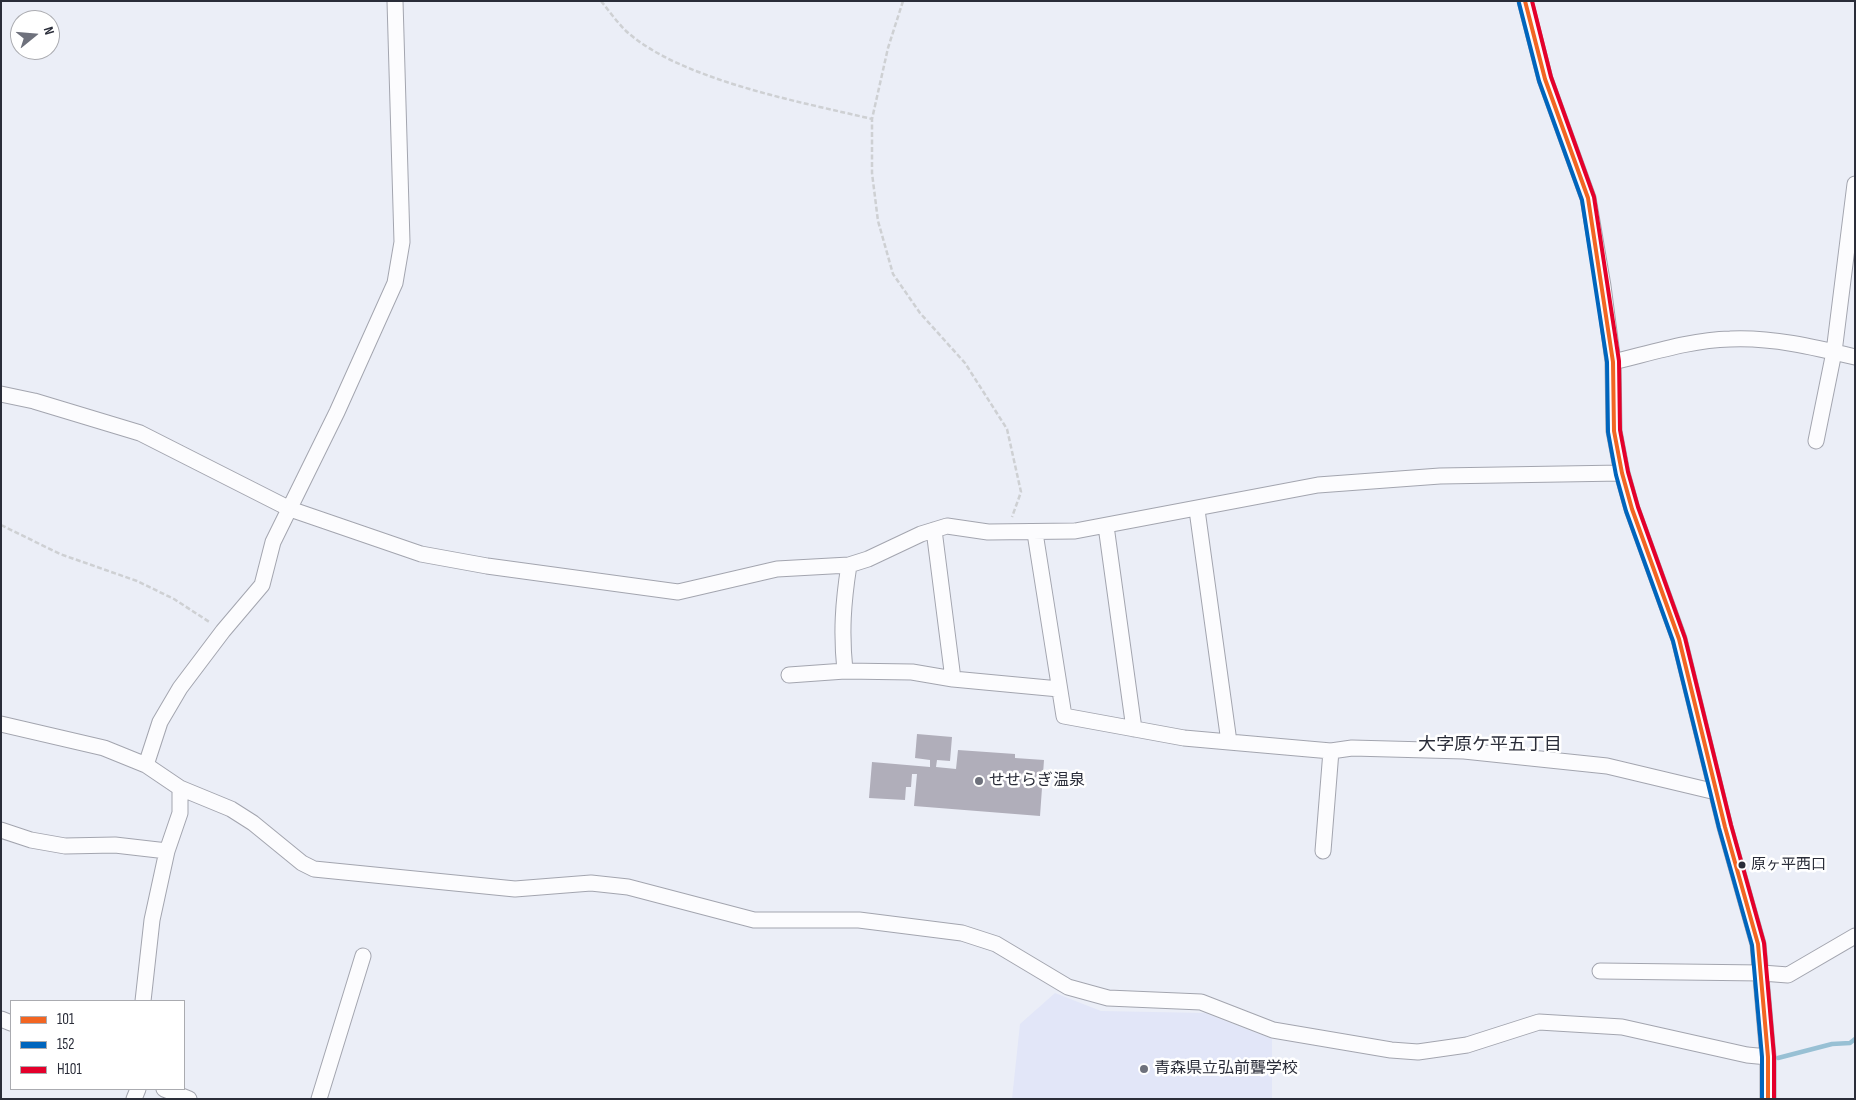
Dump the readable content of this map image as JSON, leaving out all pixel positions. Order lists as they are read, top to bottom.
{
  "districts": ["大字原ケ平五丁目"],
  "places": ["せせらぎ温泉", "原ヶ平西口", "青森県立弘前聾学校"],
  "lines": ["transit line 101", "transit line H101", "transit line 152"],
  "legend": ["101", "152", "H101"],
  "north": "right"
}
